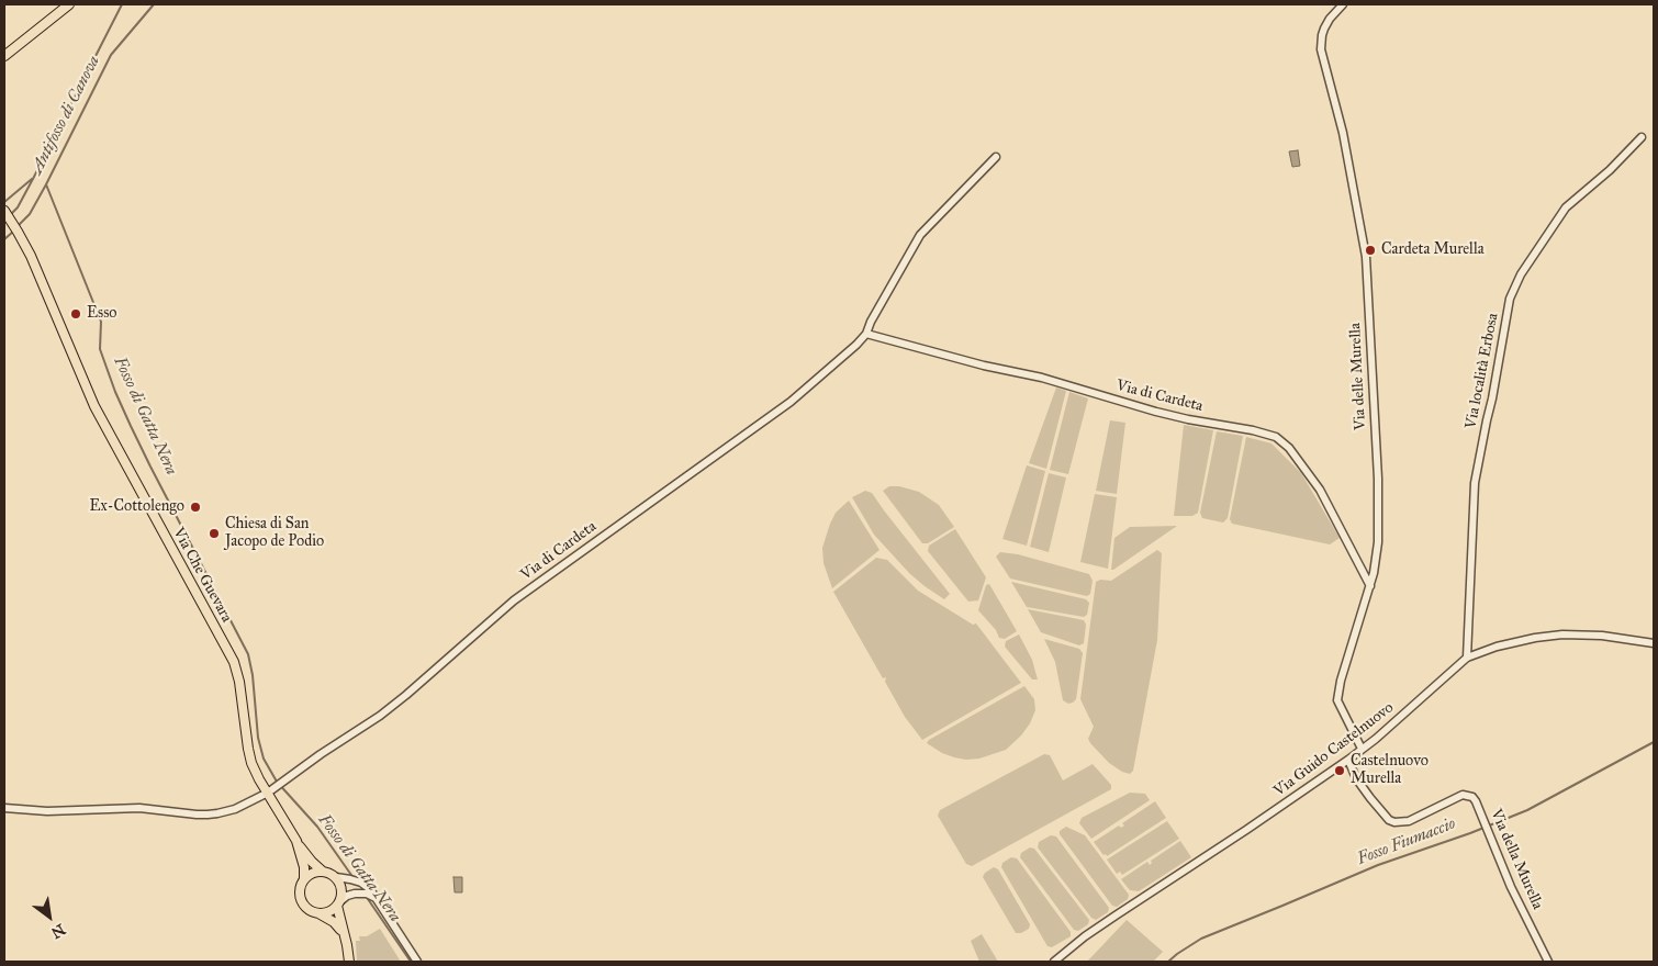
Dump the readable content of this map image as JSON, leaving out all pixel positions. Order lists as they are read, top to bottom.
{
  "streets": {
    "main road": ["Via Che Guevara"],
    "street": [
      "Via località Erbosa",
      "Via delle Murella",
      "Via di Cardeta",
      "Via Guido Castelnuovo",
      "Via della Murella"
    ]
  },
  "crossings": [
    ["Via località Erbosa", "Via Guido Castelnuovo"],
    ["Via delle Murella", "Via di Cardeta"],
    ["Via delle Murella", "Via Guido Castelnuovo"],
    ["Via di Cardeta", "Via Che Guevara"],
    ["Via Guido Castelnuovo", "Via della Murella"]
  ],
  "water": ["Antifosso di Canova", "Fosso di Gatta Nera", "Fosso Fiumaccio"],
  "places": [
    "Cardeta Murella",
    "Esso",
    "Ex-Cottolengo",
    "Chiesa di San Jacopo de Podio",
    "Castelnuovo Murella"
  ],
  "north": "bottom right"
}
